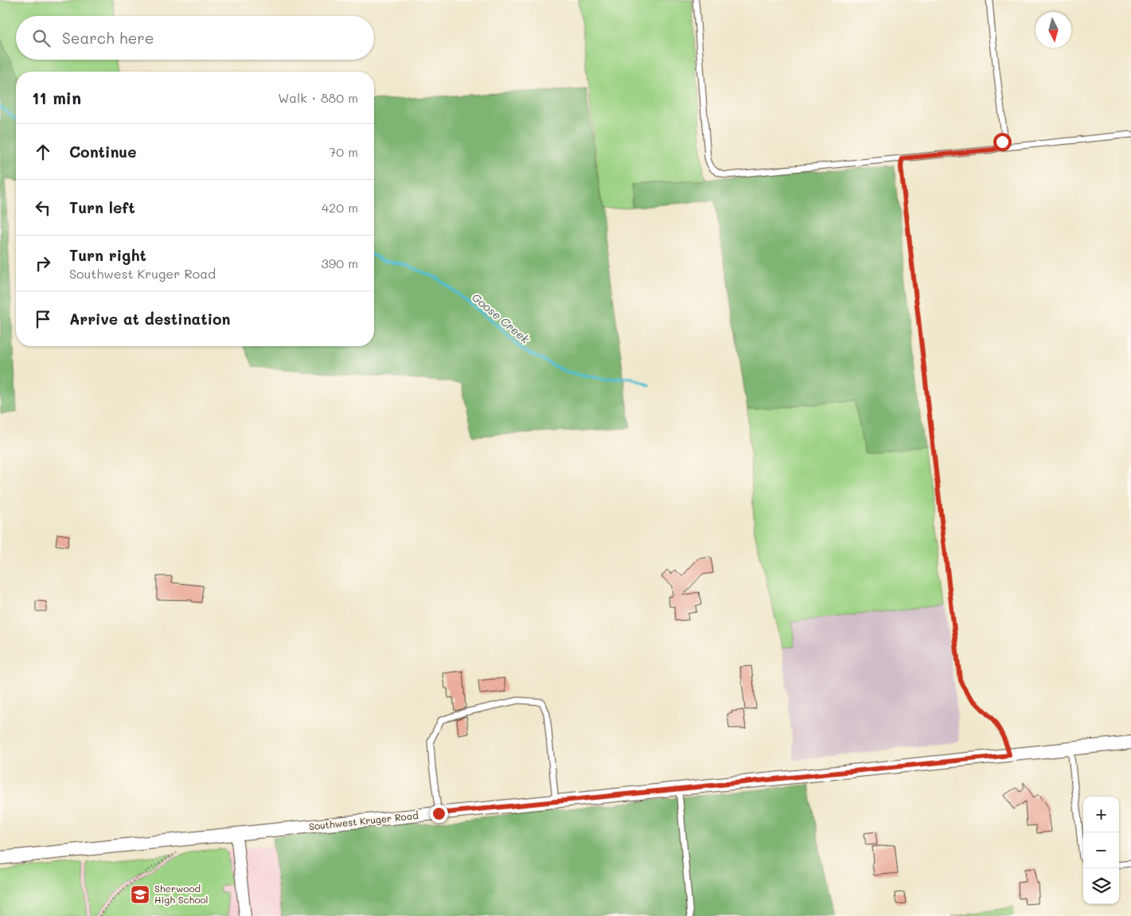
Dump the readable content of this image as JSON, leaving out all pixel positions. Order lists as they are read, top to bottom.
{
  "streets": {
    "street": ["Southwest Kruger Road"]
  },
  "water": ["Goose Creek"],
  "places": {
    "school or university": ["Sherwood High School"]
  },
  "north": "bottom",
  "page": {
    "search": "Search here",
    "heading": ["11 min", "Walk · 880 m"],
    "list": [
      ["Continue", "70 m"],
      ["Turn left", "420 m"],
      ["Turn right", "Southwest Kruger Road", "390 m"],
      "Arrive at destination"
    ],
    "map_buttons": ["+", "−"]
  }
}
